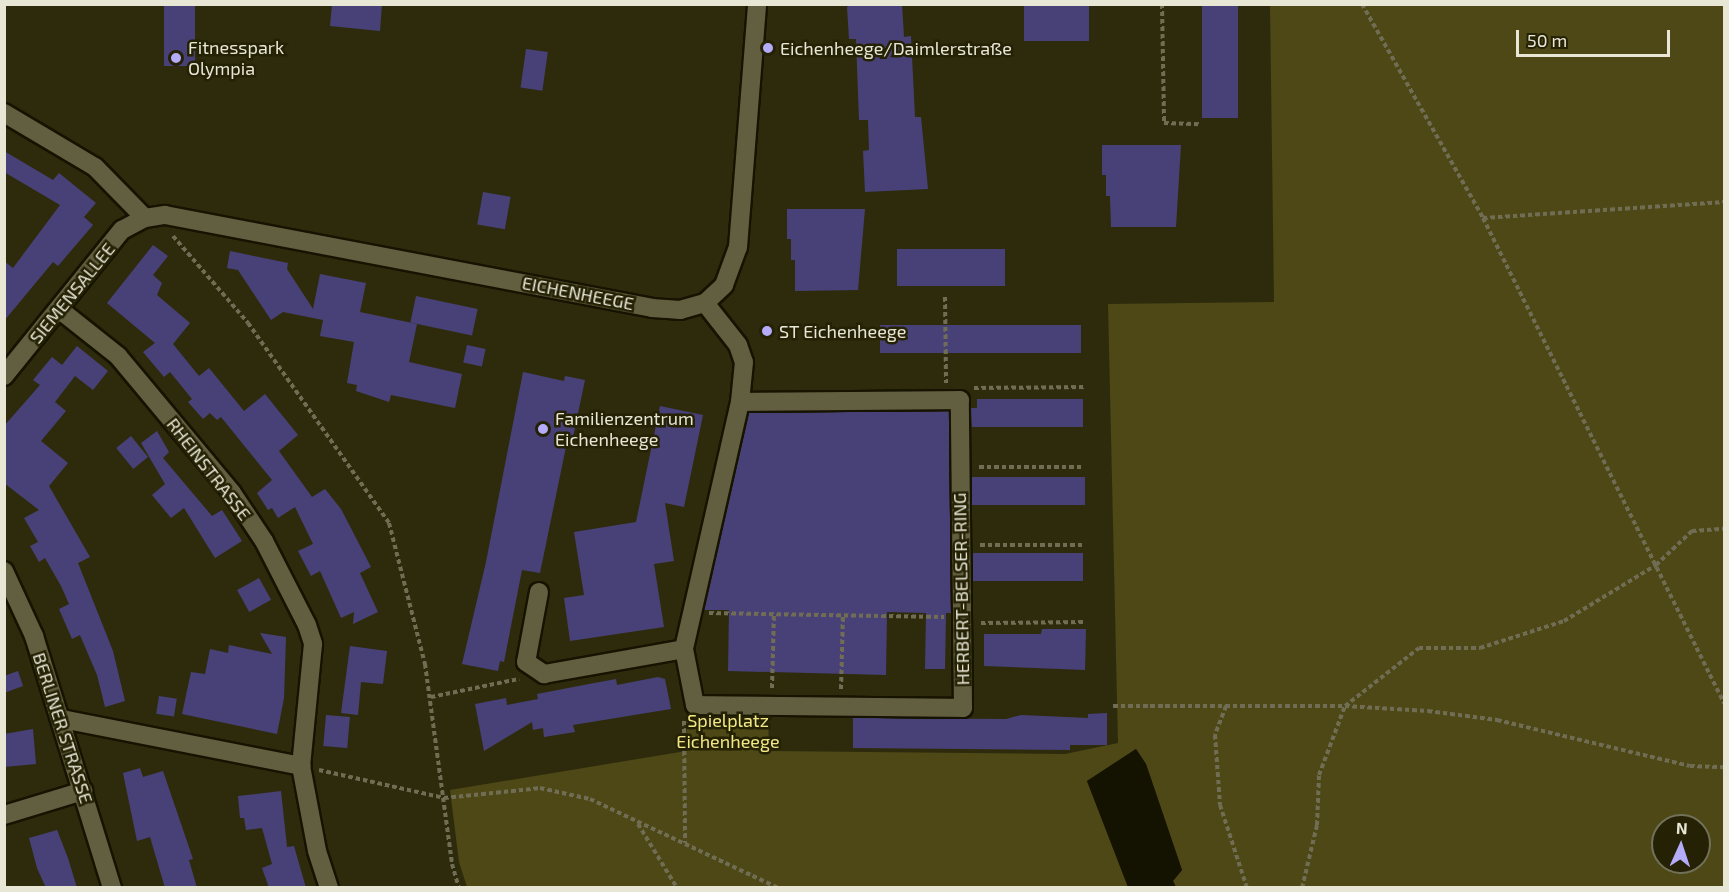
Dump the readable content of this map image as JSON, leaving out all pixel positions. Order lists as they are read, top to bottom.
{
  "streets": {
    "street": [
      "SIEMENSALLEE",
      "EICHENHEEGE",
      "RHEINSTRASSE",
      "HERBERT-BELSER-RING",
      "BERLINER STRASSE"
    ]
  },
  "crossings": [
    ["SIEMENSALLEE", "EICHENHEEGE"],
    ["SIEMENSALLEE", "RHEINSTRASSE"]
  ],
  "parks": ["Spielplatz Eichenheege"],
  "places": [
    "Eichenheege/Daimlerstraße",
    "Fitnesspark Olympia",
    "ST Eichenheege",
    "Familienzentrum Eichenheege"
  ],
  "scale_bar": "50 m",
  "north": "top"
}
